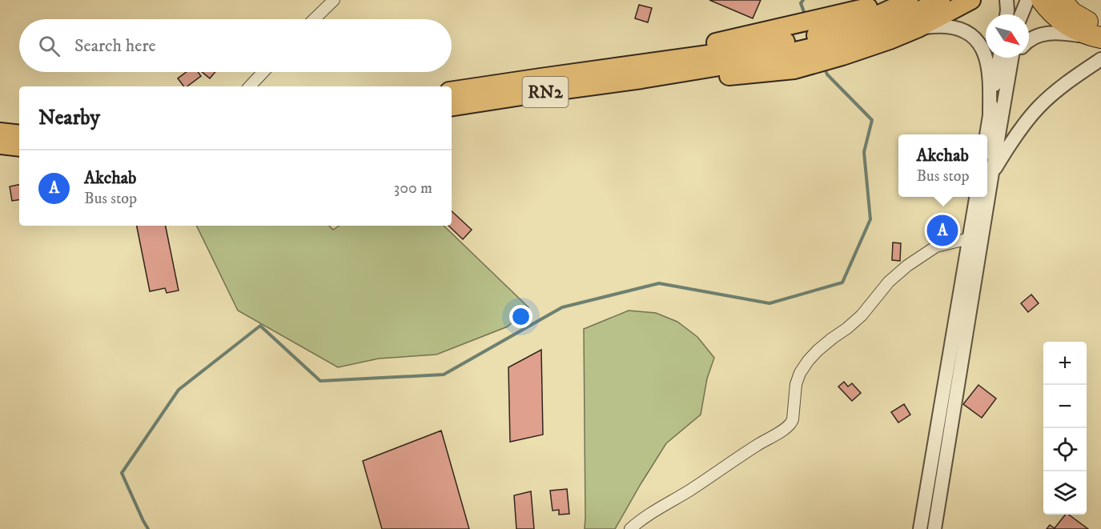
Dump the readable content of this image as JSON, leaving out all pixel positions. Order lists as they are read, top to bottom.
{
  "streets": {
    "highway": ["RN2"]
  },
  "north": "bottom right",
  "page": {
    "search": "Search here",
    "heading": "Nearby",
    "popup": ["Akchab", "Bus stop"],
    "list": [
      {
        "mark": "A",
        "name": "Akchab",
        "note": "Bus stop",
        "value": "300 m"
      }
    ],
    "pins": "A",
    "map_buttons": ["+", "−"]
  }
}
